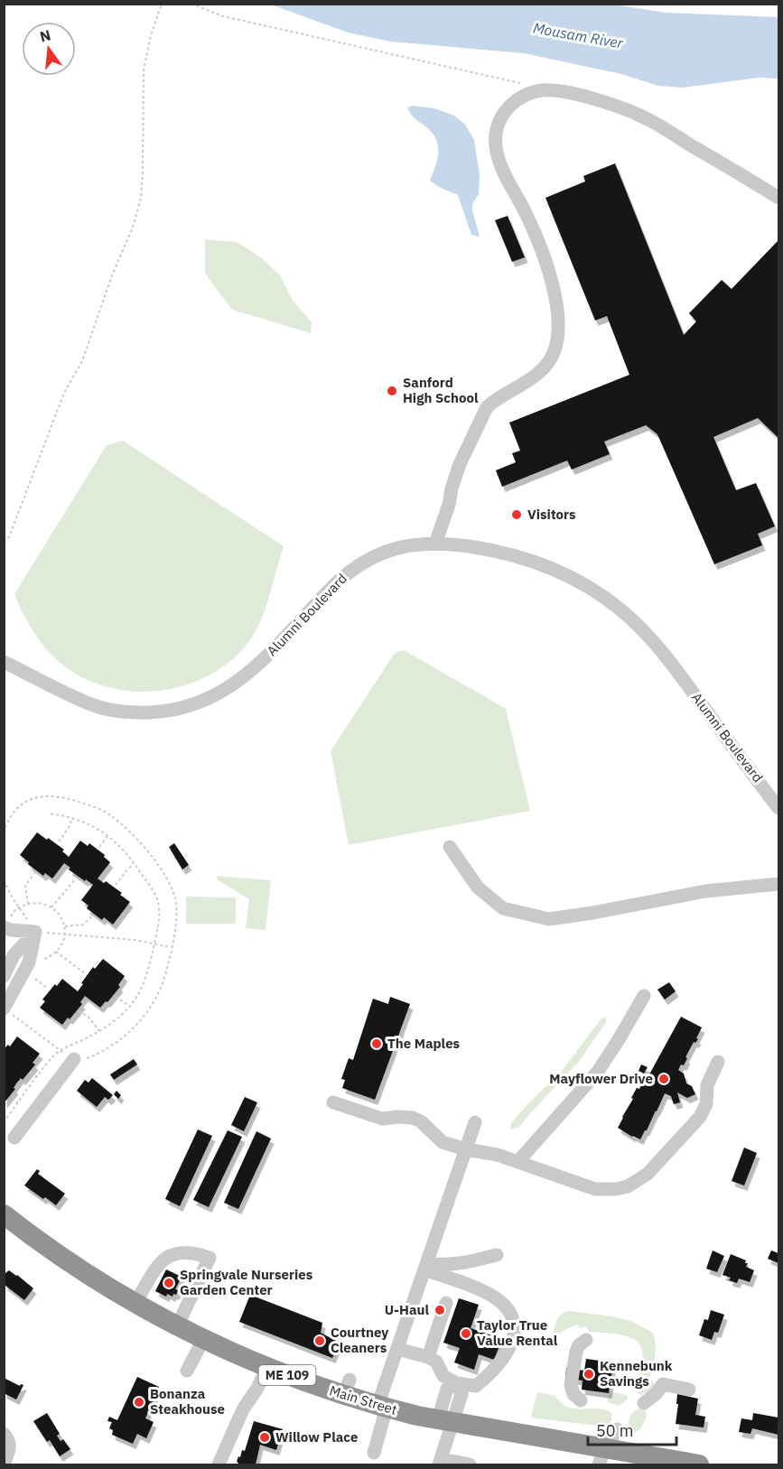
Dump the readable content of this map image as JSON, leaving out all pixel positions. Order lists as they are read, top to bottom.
{
  "streets": {
    "highway": ["ME 109", "Main Street"],
    "street": ["Alumni Boulevard"]
  },
  "water": ["Mousam River"],
  "places": [
    "Sanford High School",
    "Visitors",
    "The Maples",
    "Mayflower Drive",
    "Springvale Nurseries Garden Center",
    "U-Haul",
    "Taylor True Value Rental",
    "Courtney Cleaners",
    "Kennebunk Savings",
    "Bonanza Steakhouse",
    "Willow Place"
  ],
  "scale_bar": "50 m",
  "north": "top"
}
